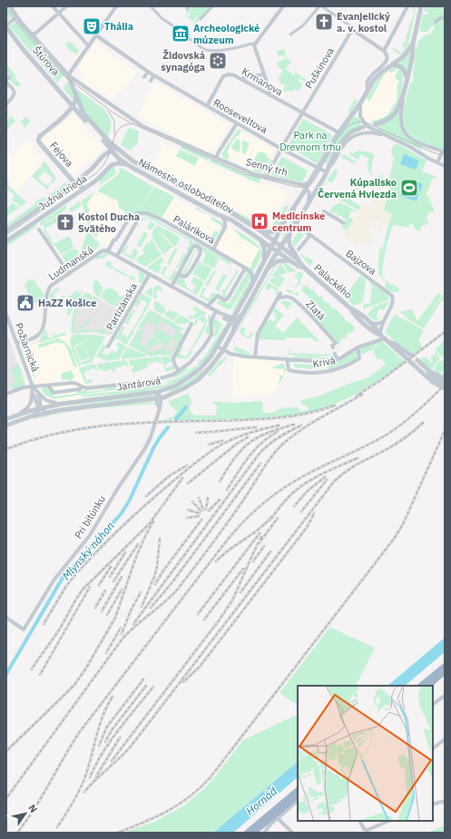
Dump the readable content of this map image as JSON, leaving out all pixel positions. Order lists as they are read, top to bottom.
{
  "streets": {
    "street": [
      "Štúrova",
      "Puškinova",
      "Krmanova",
      "Rooseveltova",
      "Fejova",
      "Senný trh",
      "Námestie osloboditeľov",
      "Južná trieda",
      "Palárikova",
      "Bajzova",
      "Ludmanská",
      "Palackého",
      "Partizánska",
      "Zlatá",
      "Požiarnická",
      "Krivá",
      "Jantárová",
      "Pri bitúnku"
    ]
  },
  "crossings": [
    ["Štúrova", "Fejova"],
    ["Štúrova", "Senný trh"],
    ["Štúrova", "Námestie osloboditeľov"],
    ["Puškinova", "Krmanova"],
    ["Puškinova", "Rooseveltova"],
    ["Puškinova", "Senný trh"],
    ["Krmanova", "Rooseveltova"],
    ["Fejova", "Južná trieda"],
    ["Námestie osloboditeľov", "Južná trieda"],
    ["Námestie osloboditeľov", "Palackého"],
    ["Námestie osloboditeľov", "Jantárová"],
    ["Bajzova", "Palackého"],
    ["Ludmanská", "Požiarnická"],
    ["Palackého", "Krivá"],
    ["Palackého", "Jantárová"],
    ["Požiarnická", "Jantárová"],
    ["Krivá", "Jantárová"],
    ["Jantárová", "Pri bitúnku"]
  ],
  "water": ["Mlynský náhon", "Hornád"],
  "parks": ["Park na Drevnom trhu"],
  "places": {
    "church": ["Evanjelický a. v. kostol", "Kostol Ducha Svätého"],
    "theatre": ["Thália"],
    "museum": ["Archeologické múzeum"],
    "synagogue": ["Židovská synagóga"],
    "sports": ["Kúpalisko Červená Hviezda"],
    "hospital": ["Medicínske centrum"],
    "public building": ["HaZZ Košice"]
  },
  "north": "top right"
}
